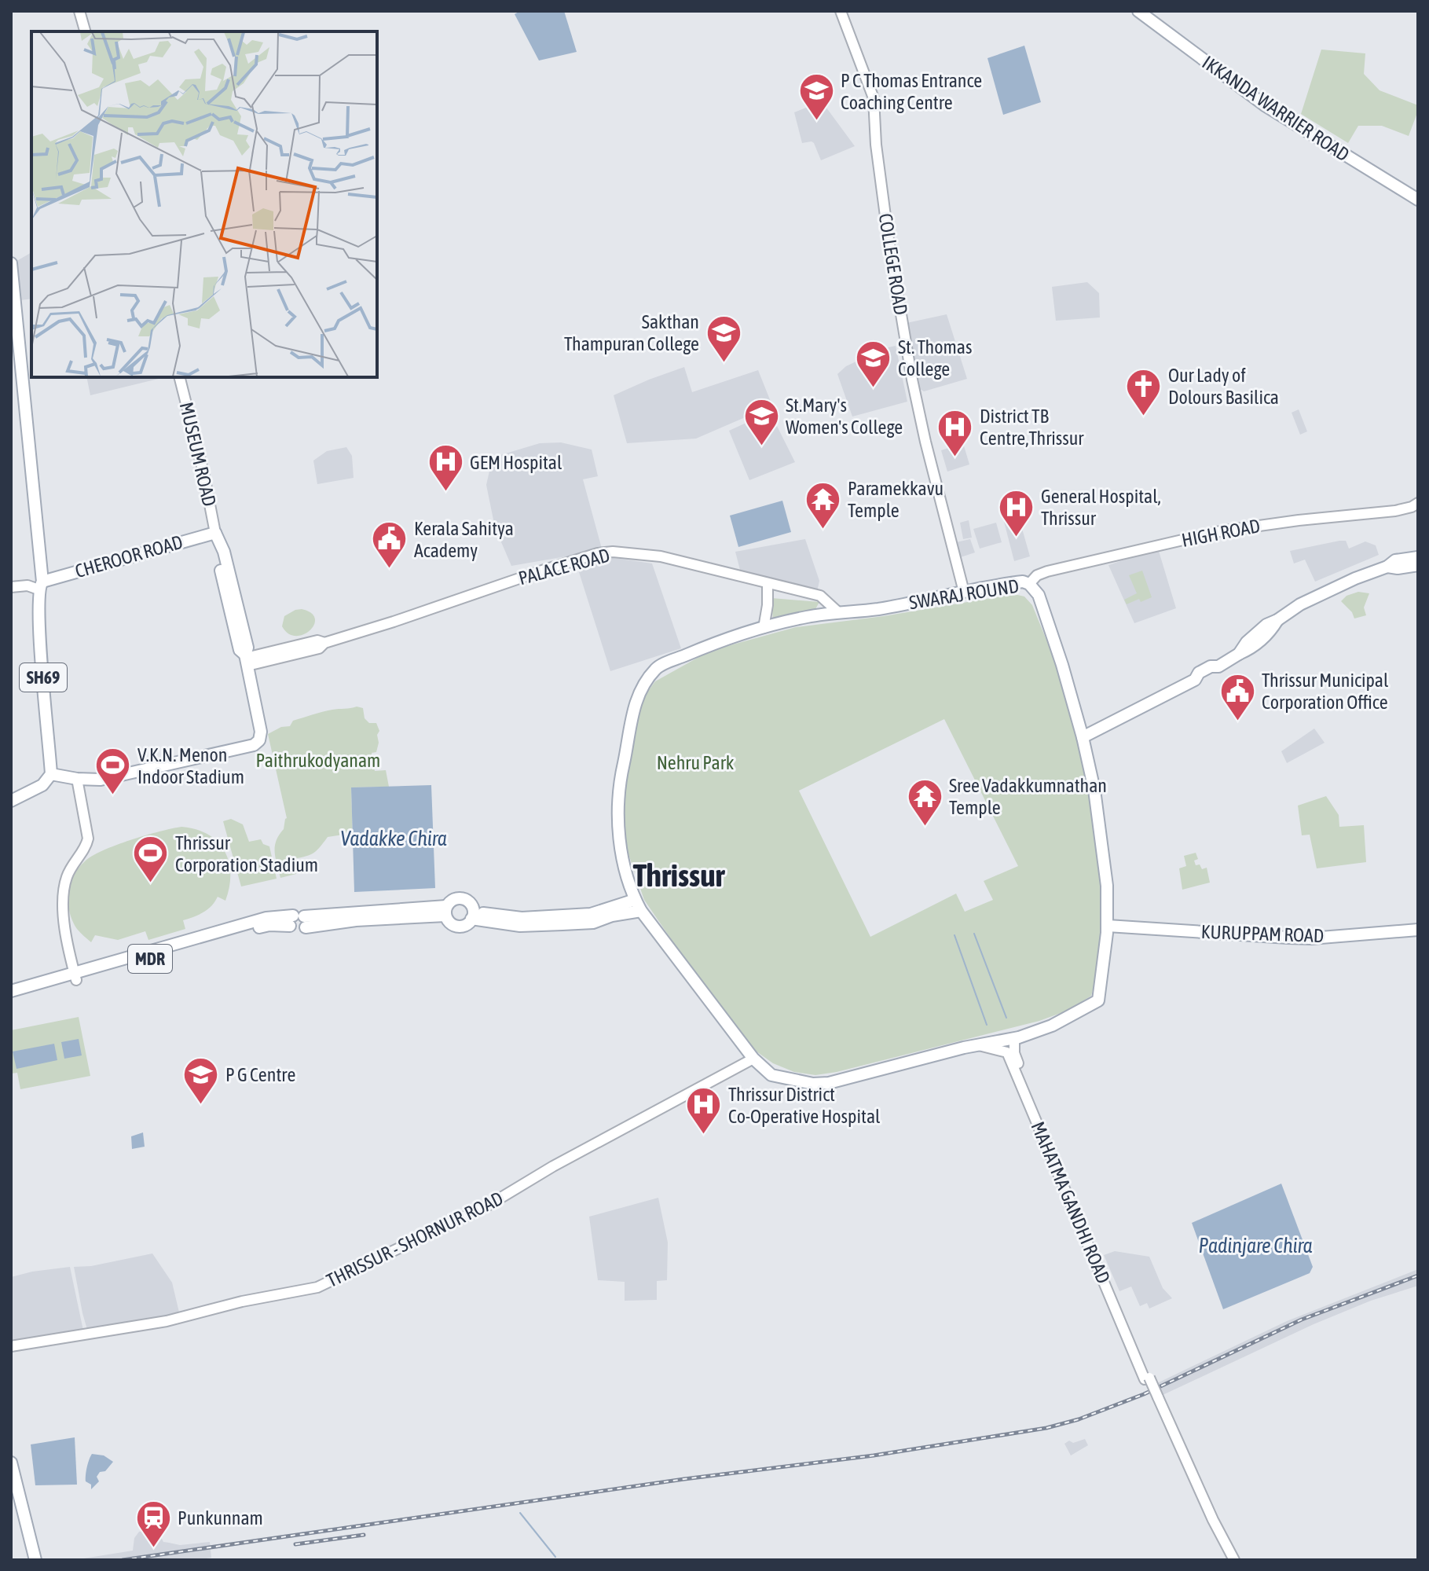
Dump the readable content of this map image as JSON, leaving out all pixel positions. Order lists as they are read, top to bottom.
{
  "streets": {
    "main road": [
      "IKKANDA WARRIER ROAD",
      "COLLEGE ROAD",
      "MUSEUM ROAD",
      "HIGH ROAD",
      "CHEROOR ROAD",
      "PALACE ROAD",
      "SWARAJ ROUND",
      "SH69",
      "KURUPPAM ROAD",
      "MDR",
      "MAHATMA GANDHI ROAD",
      "THRISSUR - SHORNUR ROAD"
    ]
  },
  "crossings": [
    ["COLLEGE ROAD", "SWARAJ ROUND"],
    ["MUSEUM ROAD", "CHEROOR ROAD"],
    ["HIGH ROAD", "SWARAJ ROUND"],
    ["CHEROOR ROAD", "SH69"],
    ["PALACE ROAD", "SWARAJ ROUND"],
    ["SWARAJ ROUND", "KURUPPAM ROAD"],
    ["SWARAJ ROUND", "MAHATMA GANDHI ROAD"],
    ["SWARAJ ROUND", "THRISSUR - SHORNUR ROAD"]
  ],
  "districts": ["Thrissur"],
  "water": ["Vadakke Chira", "Padinjare Chira"],
  "parks": ["Paithrukodyanam", "Nehru Park"],
  "places": {
    "school or university": [
      "P C Thomas Entrance Coaching Centre",
      "Sakthan Thampuran College",
      "St. Thomas College",
      "St.Mary's Women's College",
      "P G Centre"
    ],
    "church": ["Our Lady of Dolours Basilica"],
    "hospital": [
      "District TB Centre,Thrissur",
      "GEM Hospital",
      "General Hospital, Thrissur",
      "Thrissur District Co-Operative Hospital"
    ],
    "temple": ["Paramekkavu Temple", "Sree Vadakkumnathan Temple"],
    "public building": ["Kerala Sahitya Academy", "Thrissur Municipal Corporation Office"],
    "sports": ["V.K.N. Menon Indoor Stadium", "Thrissur Corporation Stadium"],
    "station": ["Punkunnam"]
  }
}
